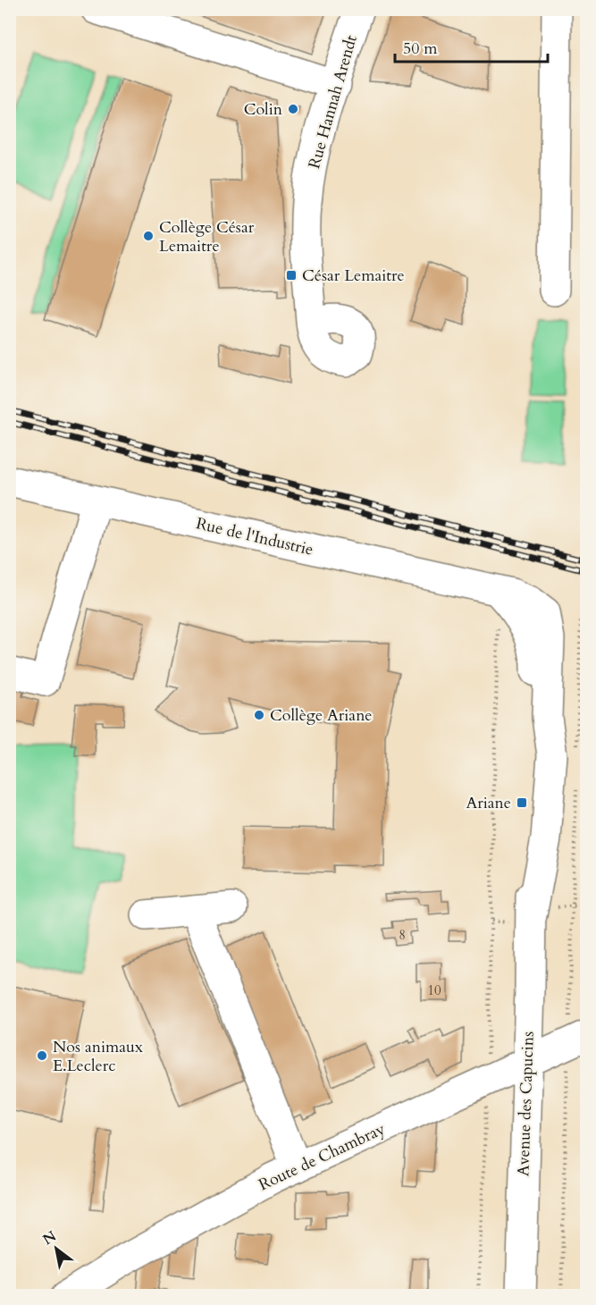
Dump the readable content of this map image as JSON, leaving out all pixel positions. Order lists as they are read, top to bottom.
{
  "streets": {
    "street": [
      "Rue Hannah Arendt",
      "Rue de l'Industrie",
      "Avenue des Capucins",
      "Route de Chambray"
    ]
  },
  "crossings": [
    ["Rue de l'Industrie", "Avenue des Capucins"],
    ["Avenue des Capucins", "Route de Chambray"]
  ],
  "places": {
    "other": [
      "Colin",
      "Collège César Lemaitre",
      "Collège Ariane",
      "Nos animaux E.Leclerc"
    ],
    "transit": ["César Lemaitre", "Ariane"]
  },
  "house_numbers": ["8", "10"],
  "scale_bar": "50 m",
  "north": "top left"
}
